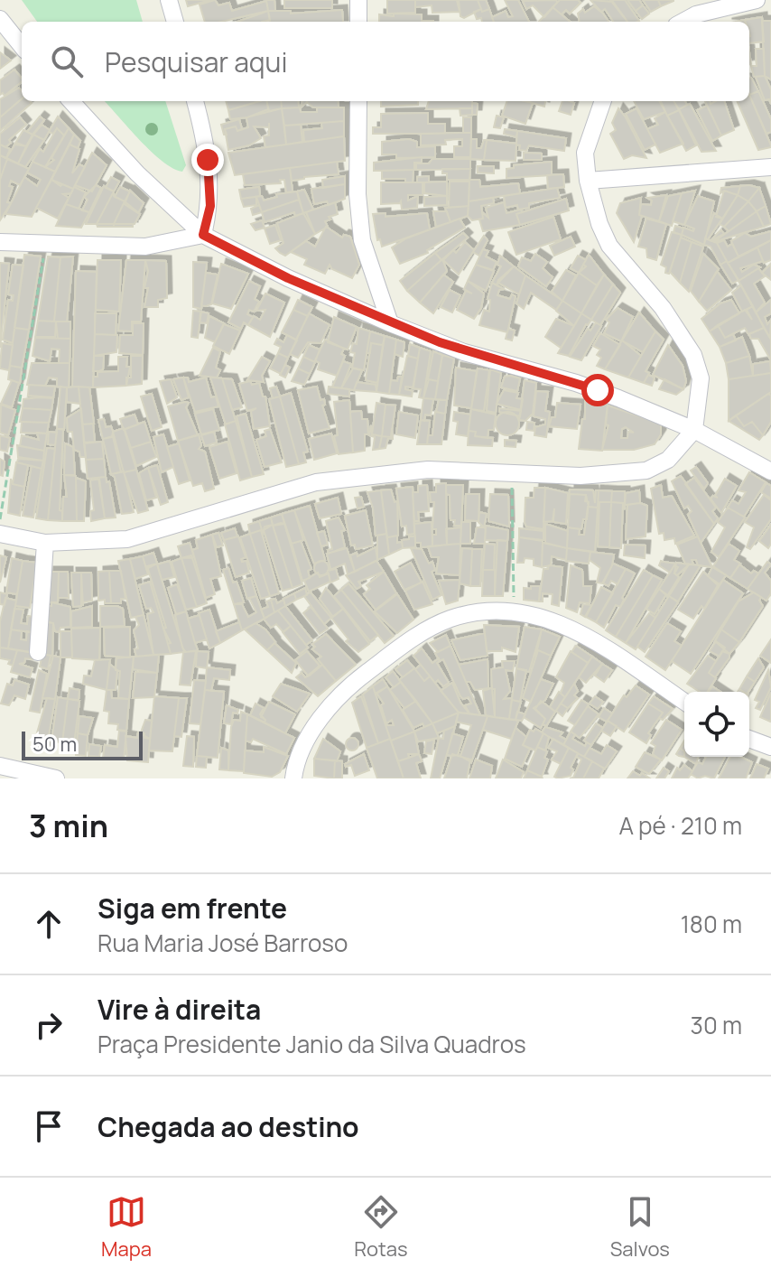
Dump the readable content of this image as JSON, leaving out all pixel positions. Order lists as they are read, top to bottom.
{
  "scale_bar": "50 m",
  "page": {
    "search": "Pesquisar aqui",
    "scale": "50 m",
    "heading": ["3 min", "A pé · 210 m"],
    "list": [
      ["Siga em frente", "Rua Maria José Barroso", "180 m"],
      ["Vire à direita", "Praça Presidente Janio da Silva Quadros", "30 m"],
      "Chegada ao destino"
    ],
    "nav": ["Mapa", "Rotas", "Salvos"]
  }
}
